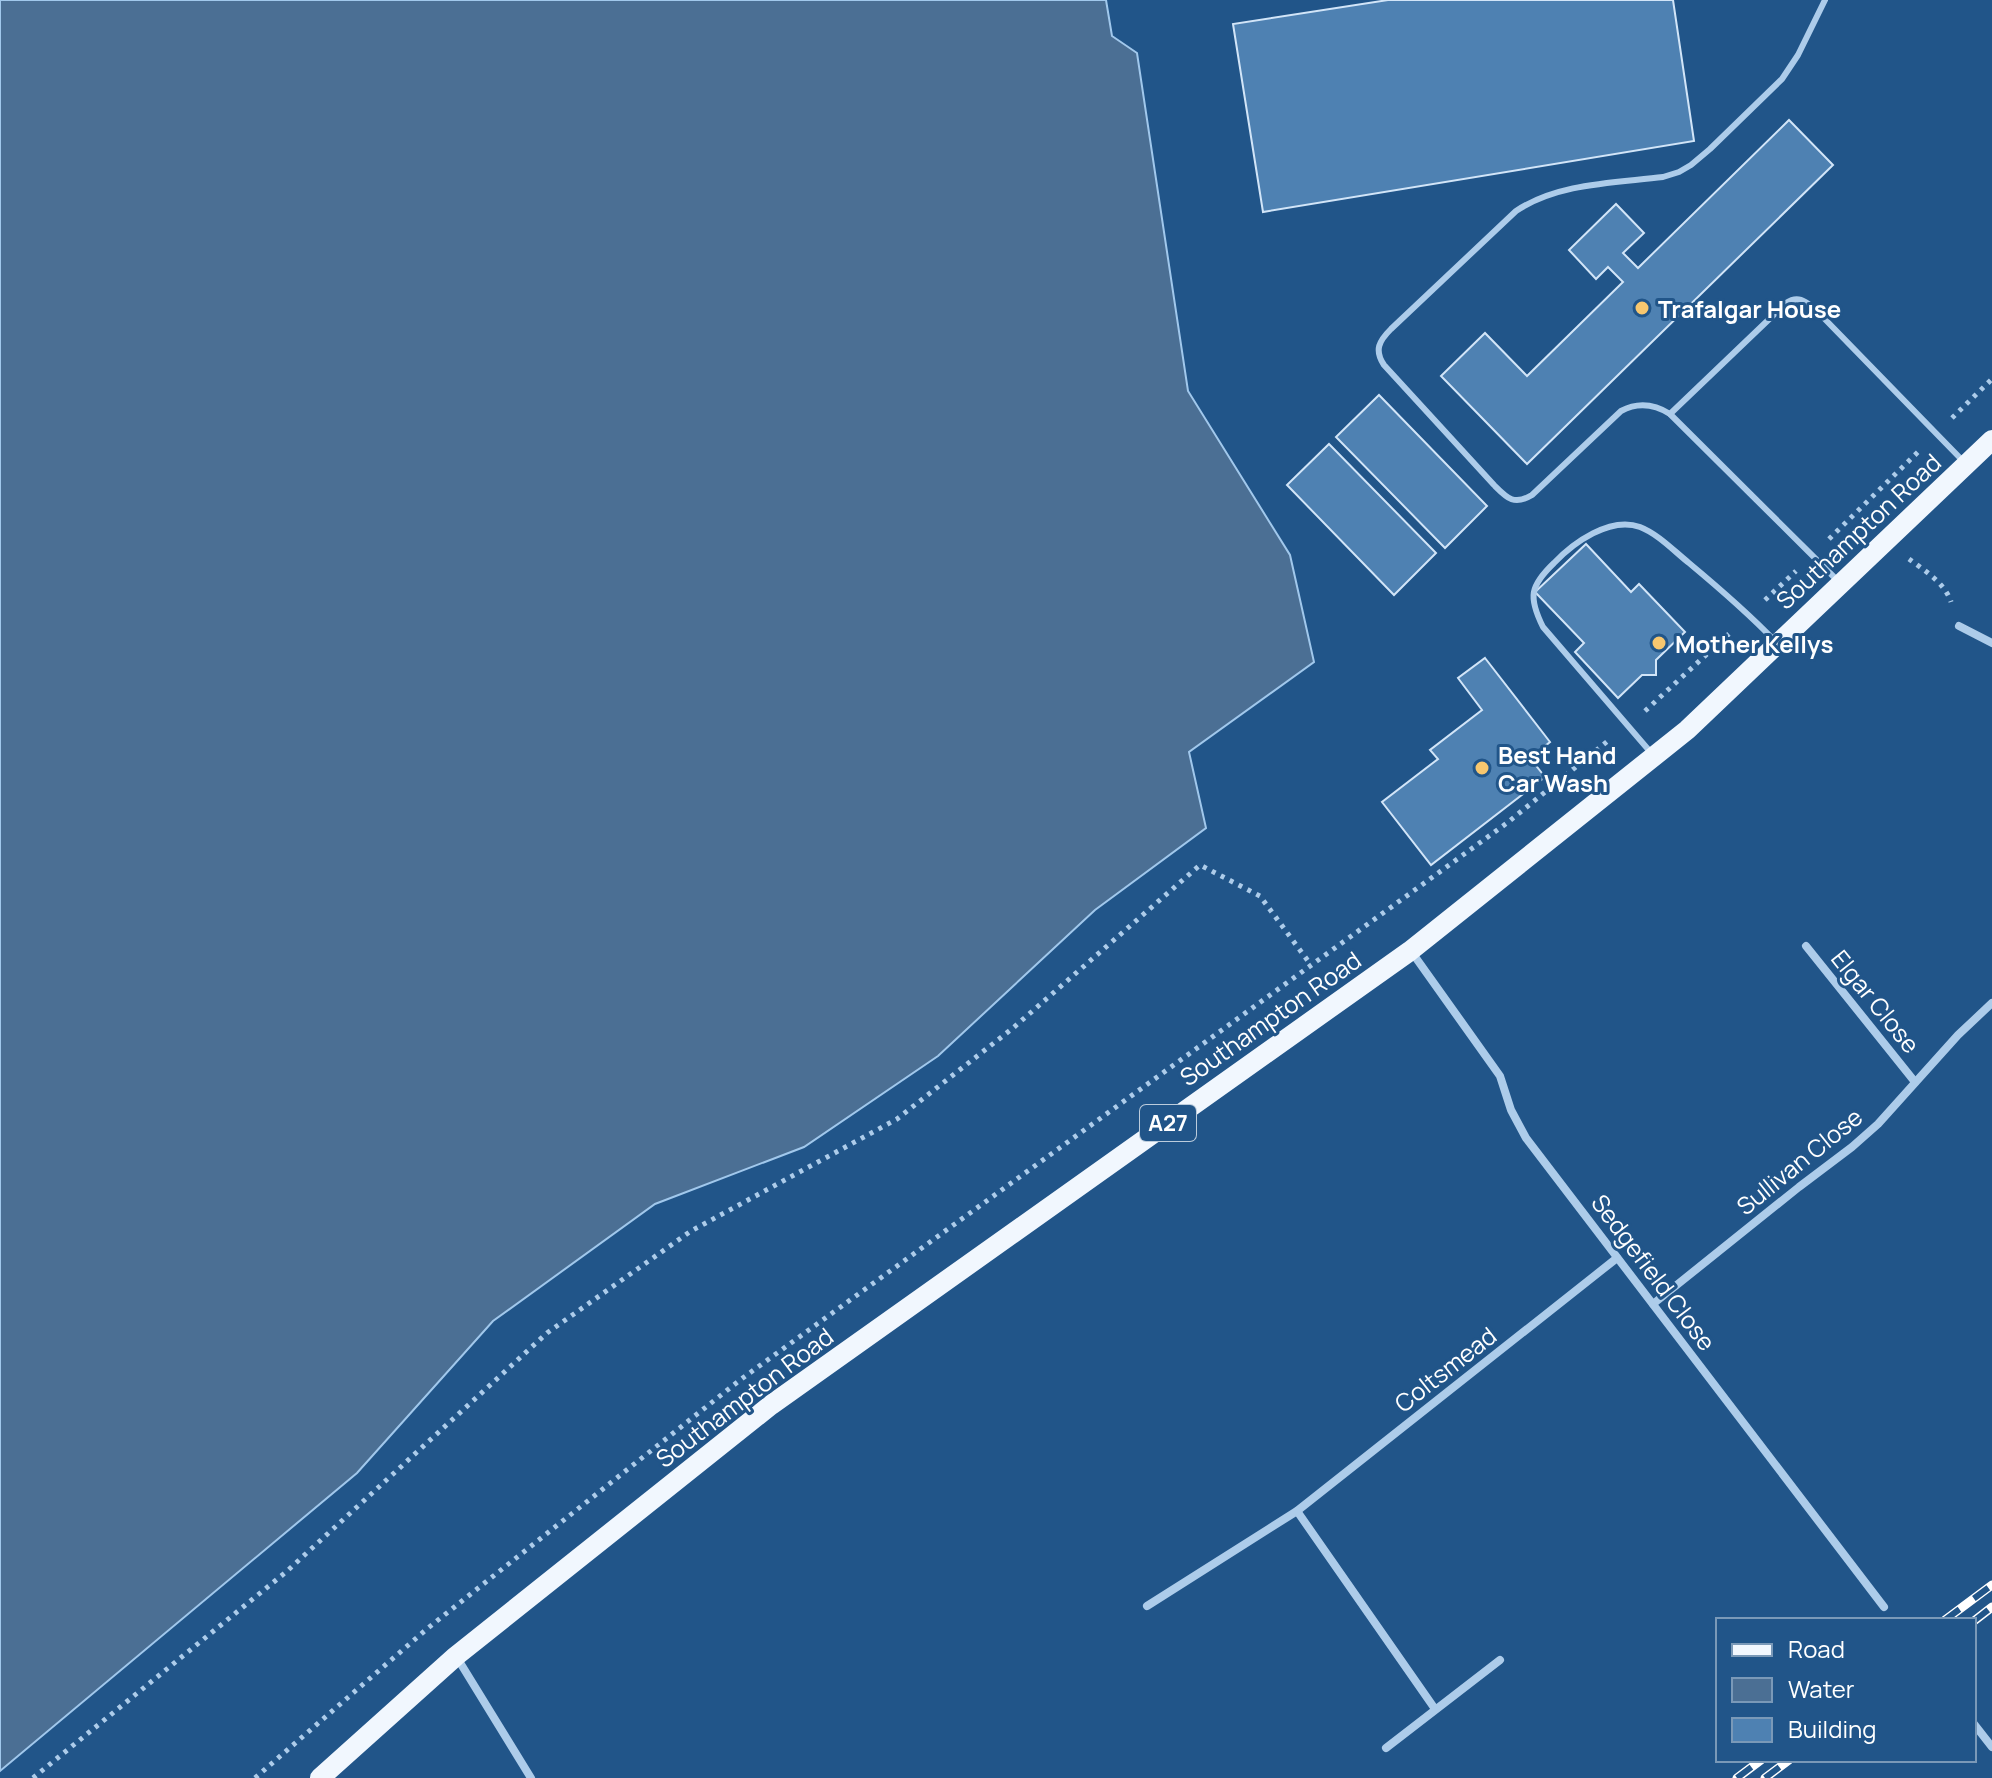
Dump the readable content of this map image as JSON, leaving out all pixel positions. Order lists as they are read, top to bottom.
{
  "streets": {
    "main road": ["Southampton Road", "A27"],
    "street": [
      "Elgar Close",
      "Sullivan Close",
      "Sedgefield Close",
      "Coltsmead"
    ]
  },
  "crossings": [
    ["Southampton Road", "Sedgefield Close"],
    ["Elgar Close", "Sullivan Close"],
    ["Sullivan Close", "Sedgefield Close"],
    ["Sedgefield Close", "Coltsmead"]
  ],
  "places": ["Trafalgar House", "Mother Kellys", "Best Hand Car Wash"],
  "legend": ["Road", "Water", "Building"]
}
